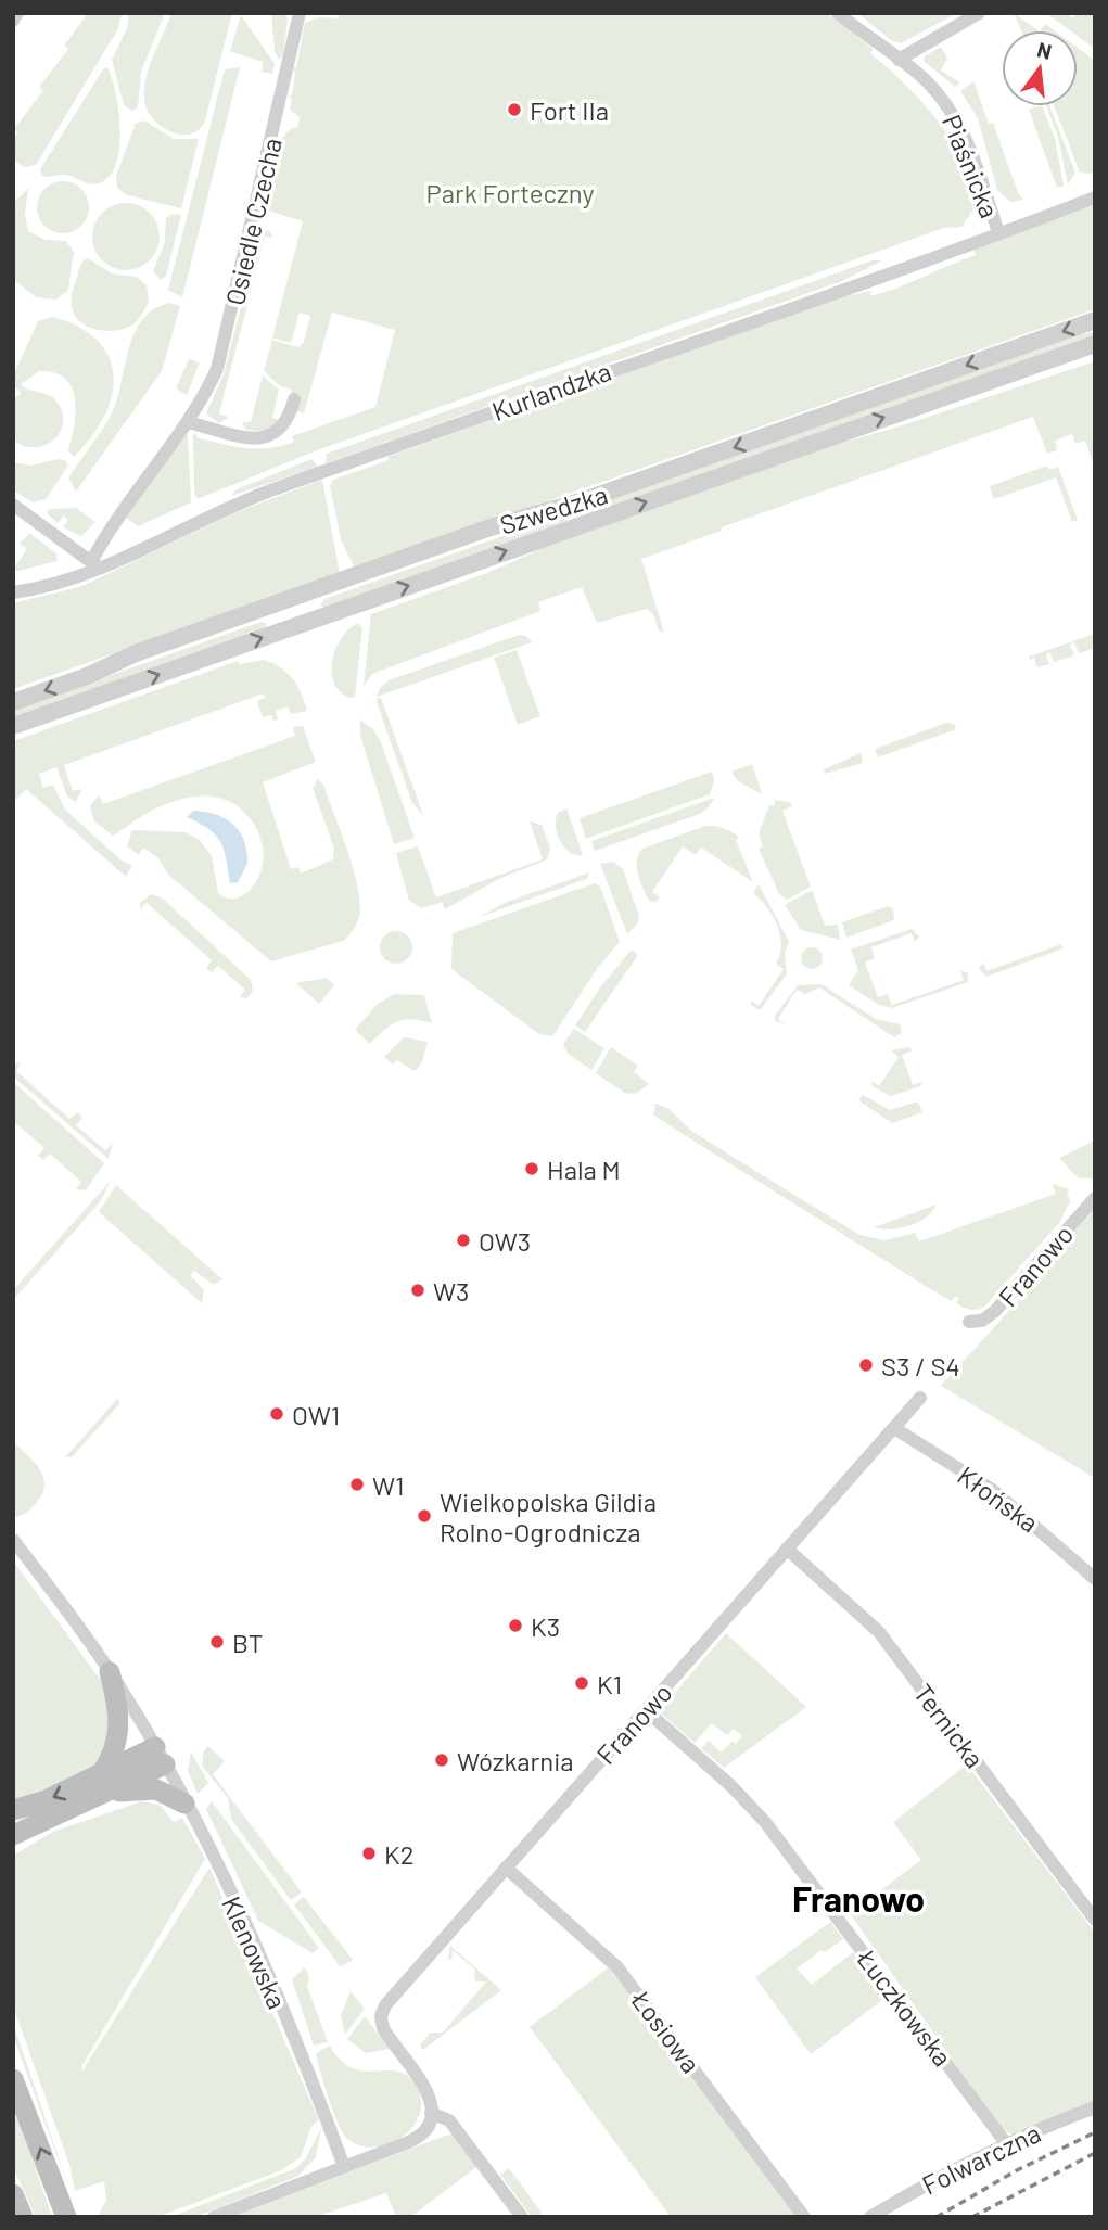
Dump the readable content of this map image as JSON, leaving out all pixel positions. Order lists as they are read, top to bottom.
{
  "streets": {
    "street": [
      "Piaśnicka",
      "Osiedle Czecha",
      "Kurlandzka",
      "Szwedzka",
      "Franowo",
      "Kłońska",
      "Ternicka",
      "Klenowska",
      "Łuczkowska",
      "Łosiowa",
      "Folwarczna"
    ]
  },
  "crossings": [
    ["Piaśnicka", "Kurlandzka"],
    ["Osiedle Czecha", "Kurlandzka"],
    ["Franowo", "Kłońska"],
    ["Franowo", "Ternicka"],
    ["Franowo", "Łuczkowska"],
    ["Franowo", "Łosiowa"],
    ["Łuczkowska", "Folwarczna"]
  ],
  "districts": ["Franowo"],
  "parks": ["Park Forteczny"],
  "places": [
    "Fort IIa",
    "Hala M",
    "OW3",
    "W3",
    "S3 / S4",
    "OW1",
    "W1",
    "Wielkopolska Gildia Rolno-Ogrodnicza",
    "K3",
    "BT",
    "K1",
    "Wózkarnia",
    "K2"
  ],
  "north": "top"
}
